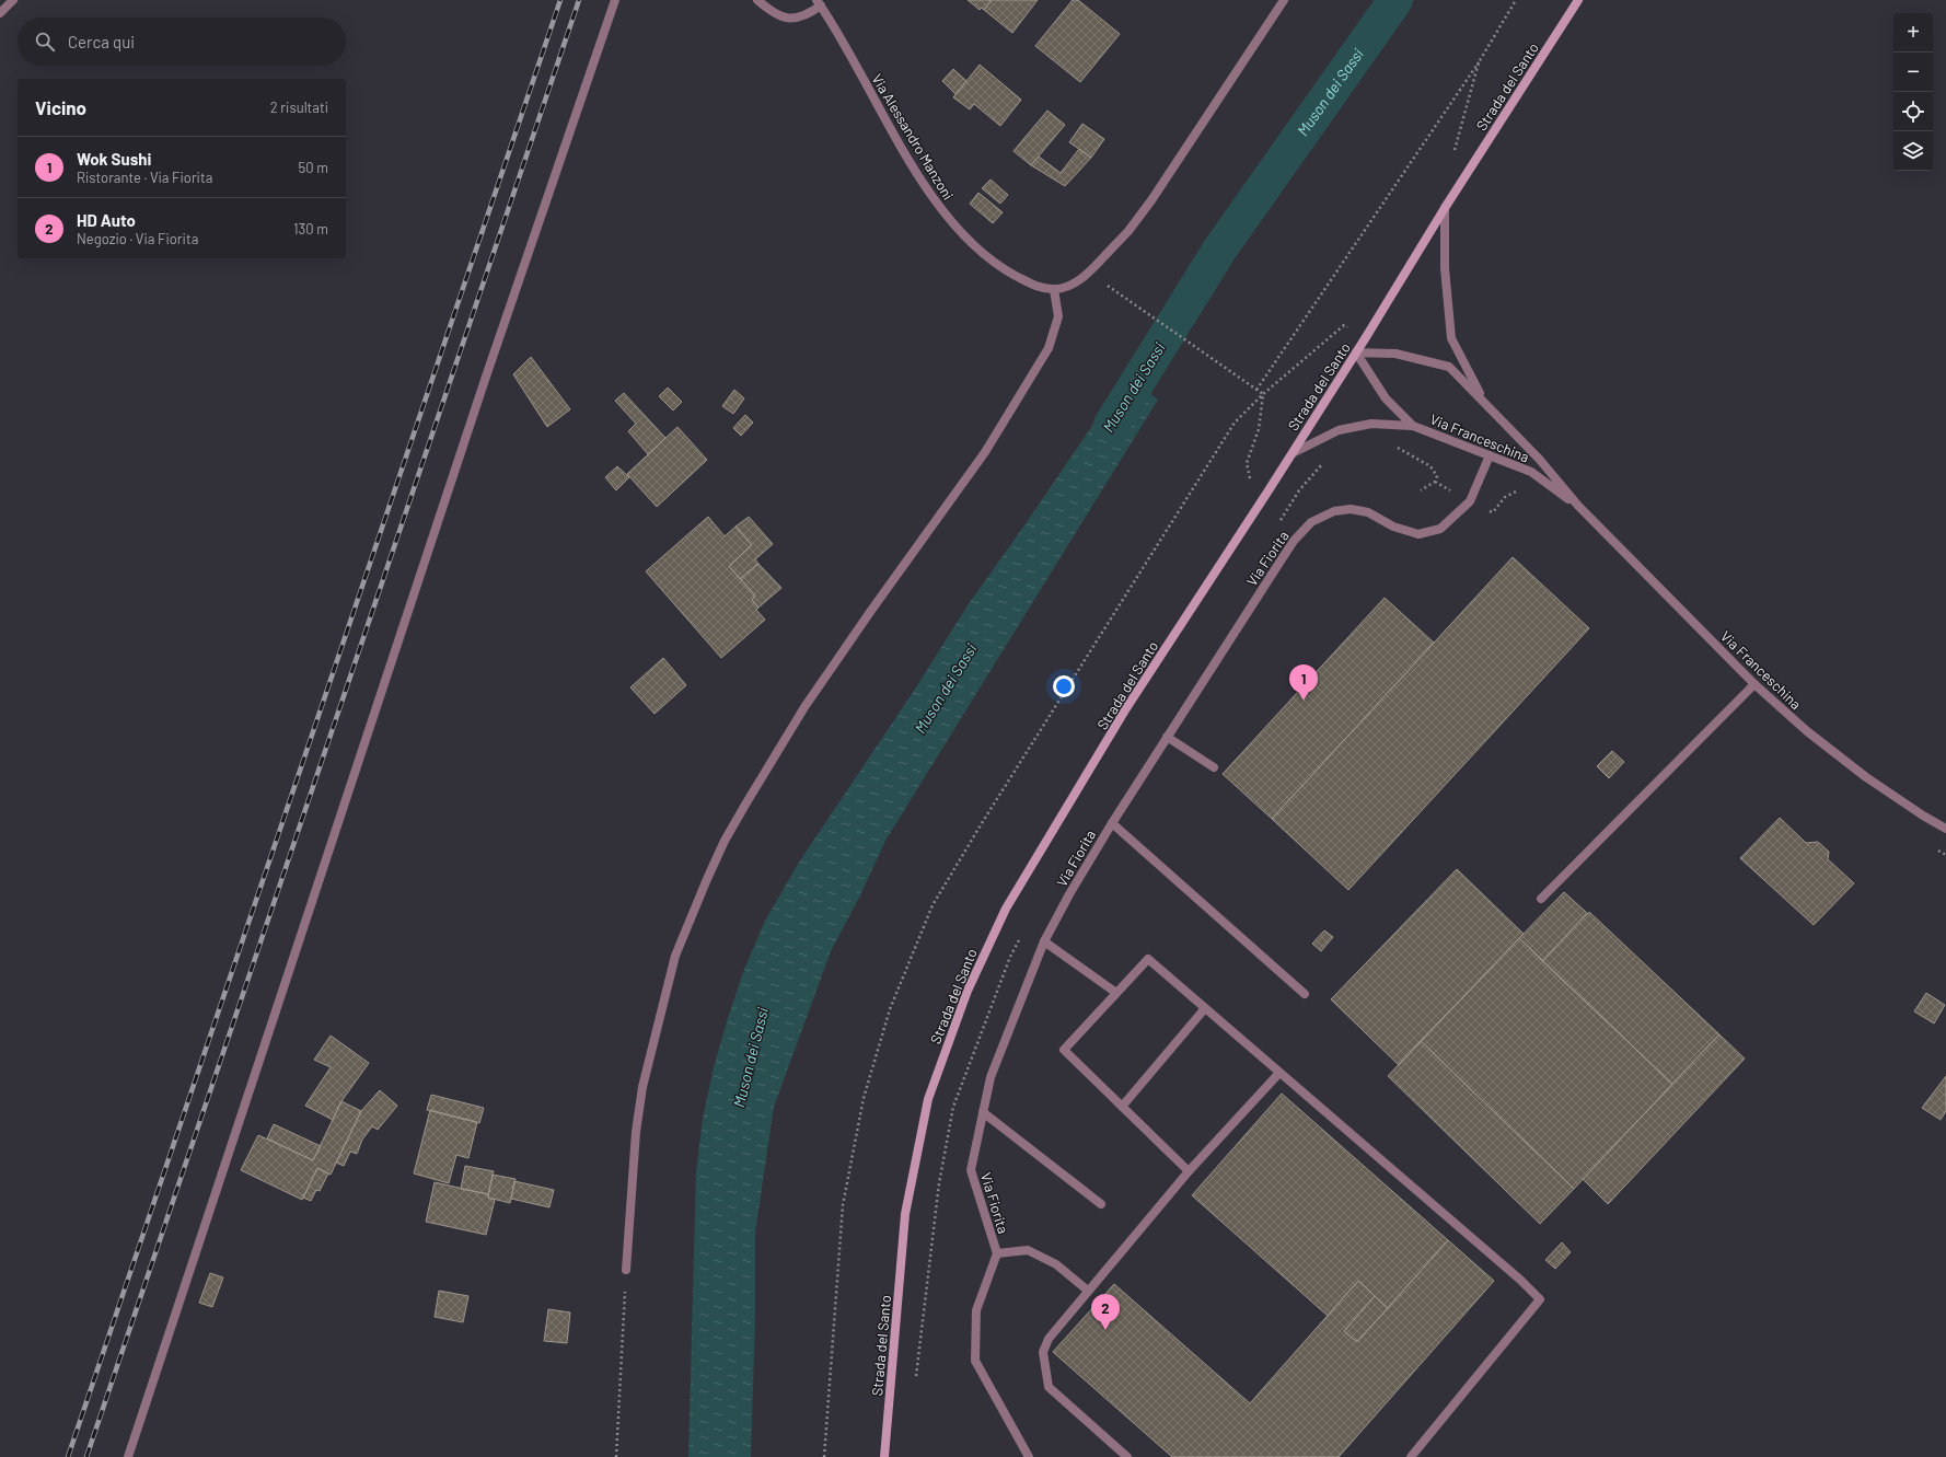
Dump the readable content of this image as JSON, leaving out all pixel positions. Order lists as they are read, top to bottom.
{
  "streets": {
    "main road": ["Strada del Santo"],
    "street": ["Via Alessandro Manzoni", "Via Franceschina", "Via Fiorita"]
  },
  "crossings": [
    ["Strada del Santo", "Via Franceschina"],
    ["Via Franceschina", "Via Fiorita"]
  ],
  "water": ["Muson dei Sassi"],
  "page": {
    "map_buttons": ["+", "−"],
    "search": "Cerca qui",
    "heading": ["Vicino", "2 risultati"],
    "list": [
      {
        "mark": "1",
        "name": "Wok Sushi",
        "note": "Ristorante · Via Fiorita",
        "value": "50 m"
      },
      {
        "mark": "2",
        "name": "HD Auto",
        "note": "Negozio · Via Fiorita",
        "value": "130 m"
      }
    ],
    "pins": ["1", "2"]
  }
}
